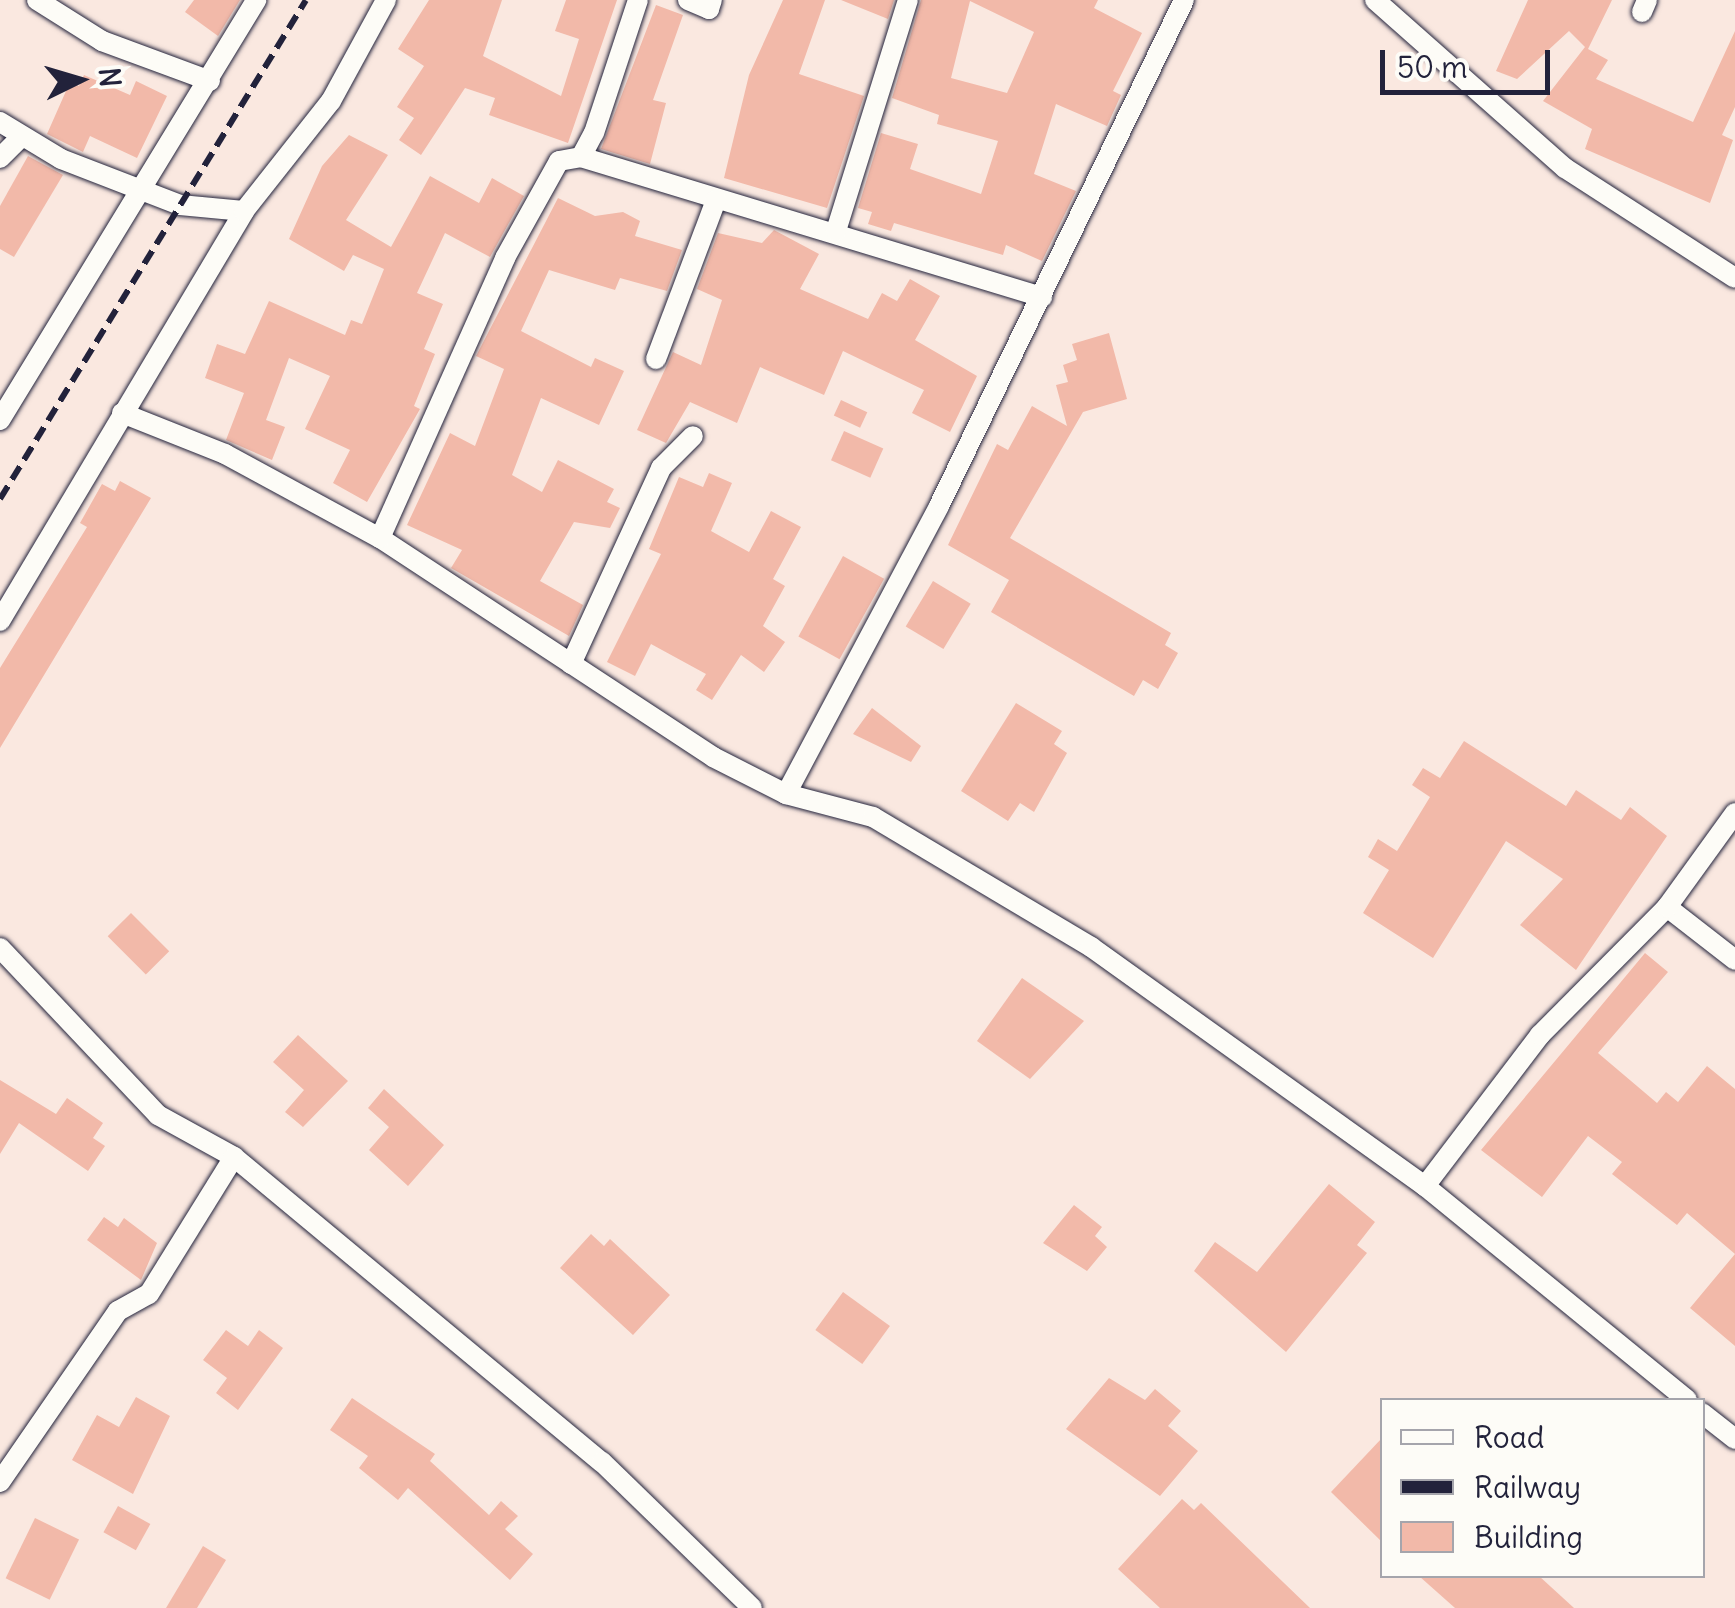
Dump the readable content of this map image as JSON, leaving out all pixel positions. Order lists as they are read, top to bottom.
{
  "legend": ["Road", "Railway", "Building"],
  "scale_bar": "50 m",
  "north": "right"
}
